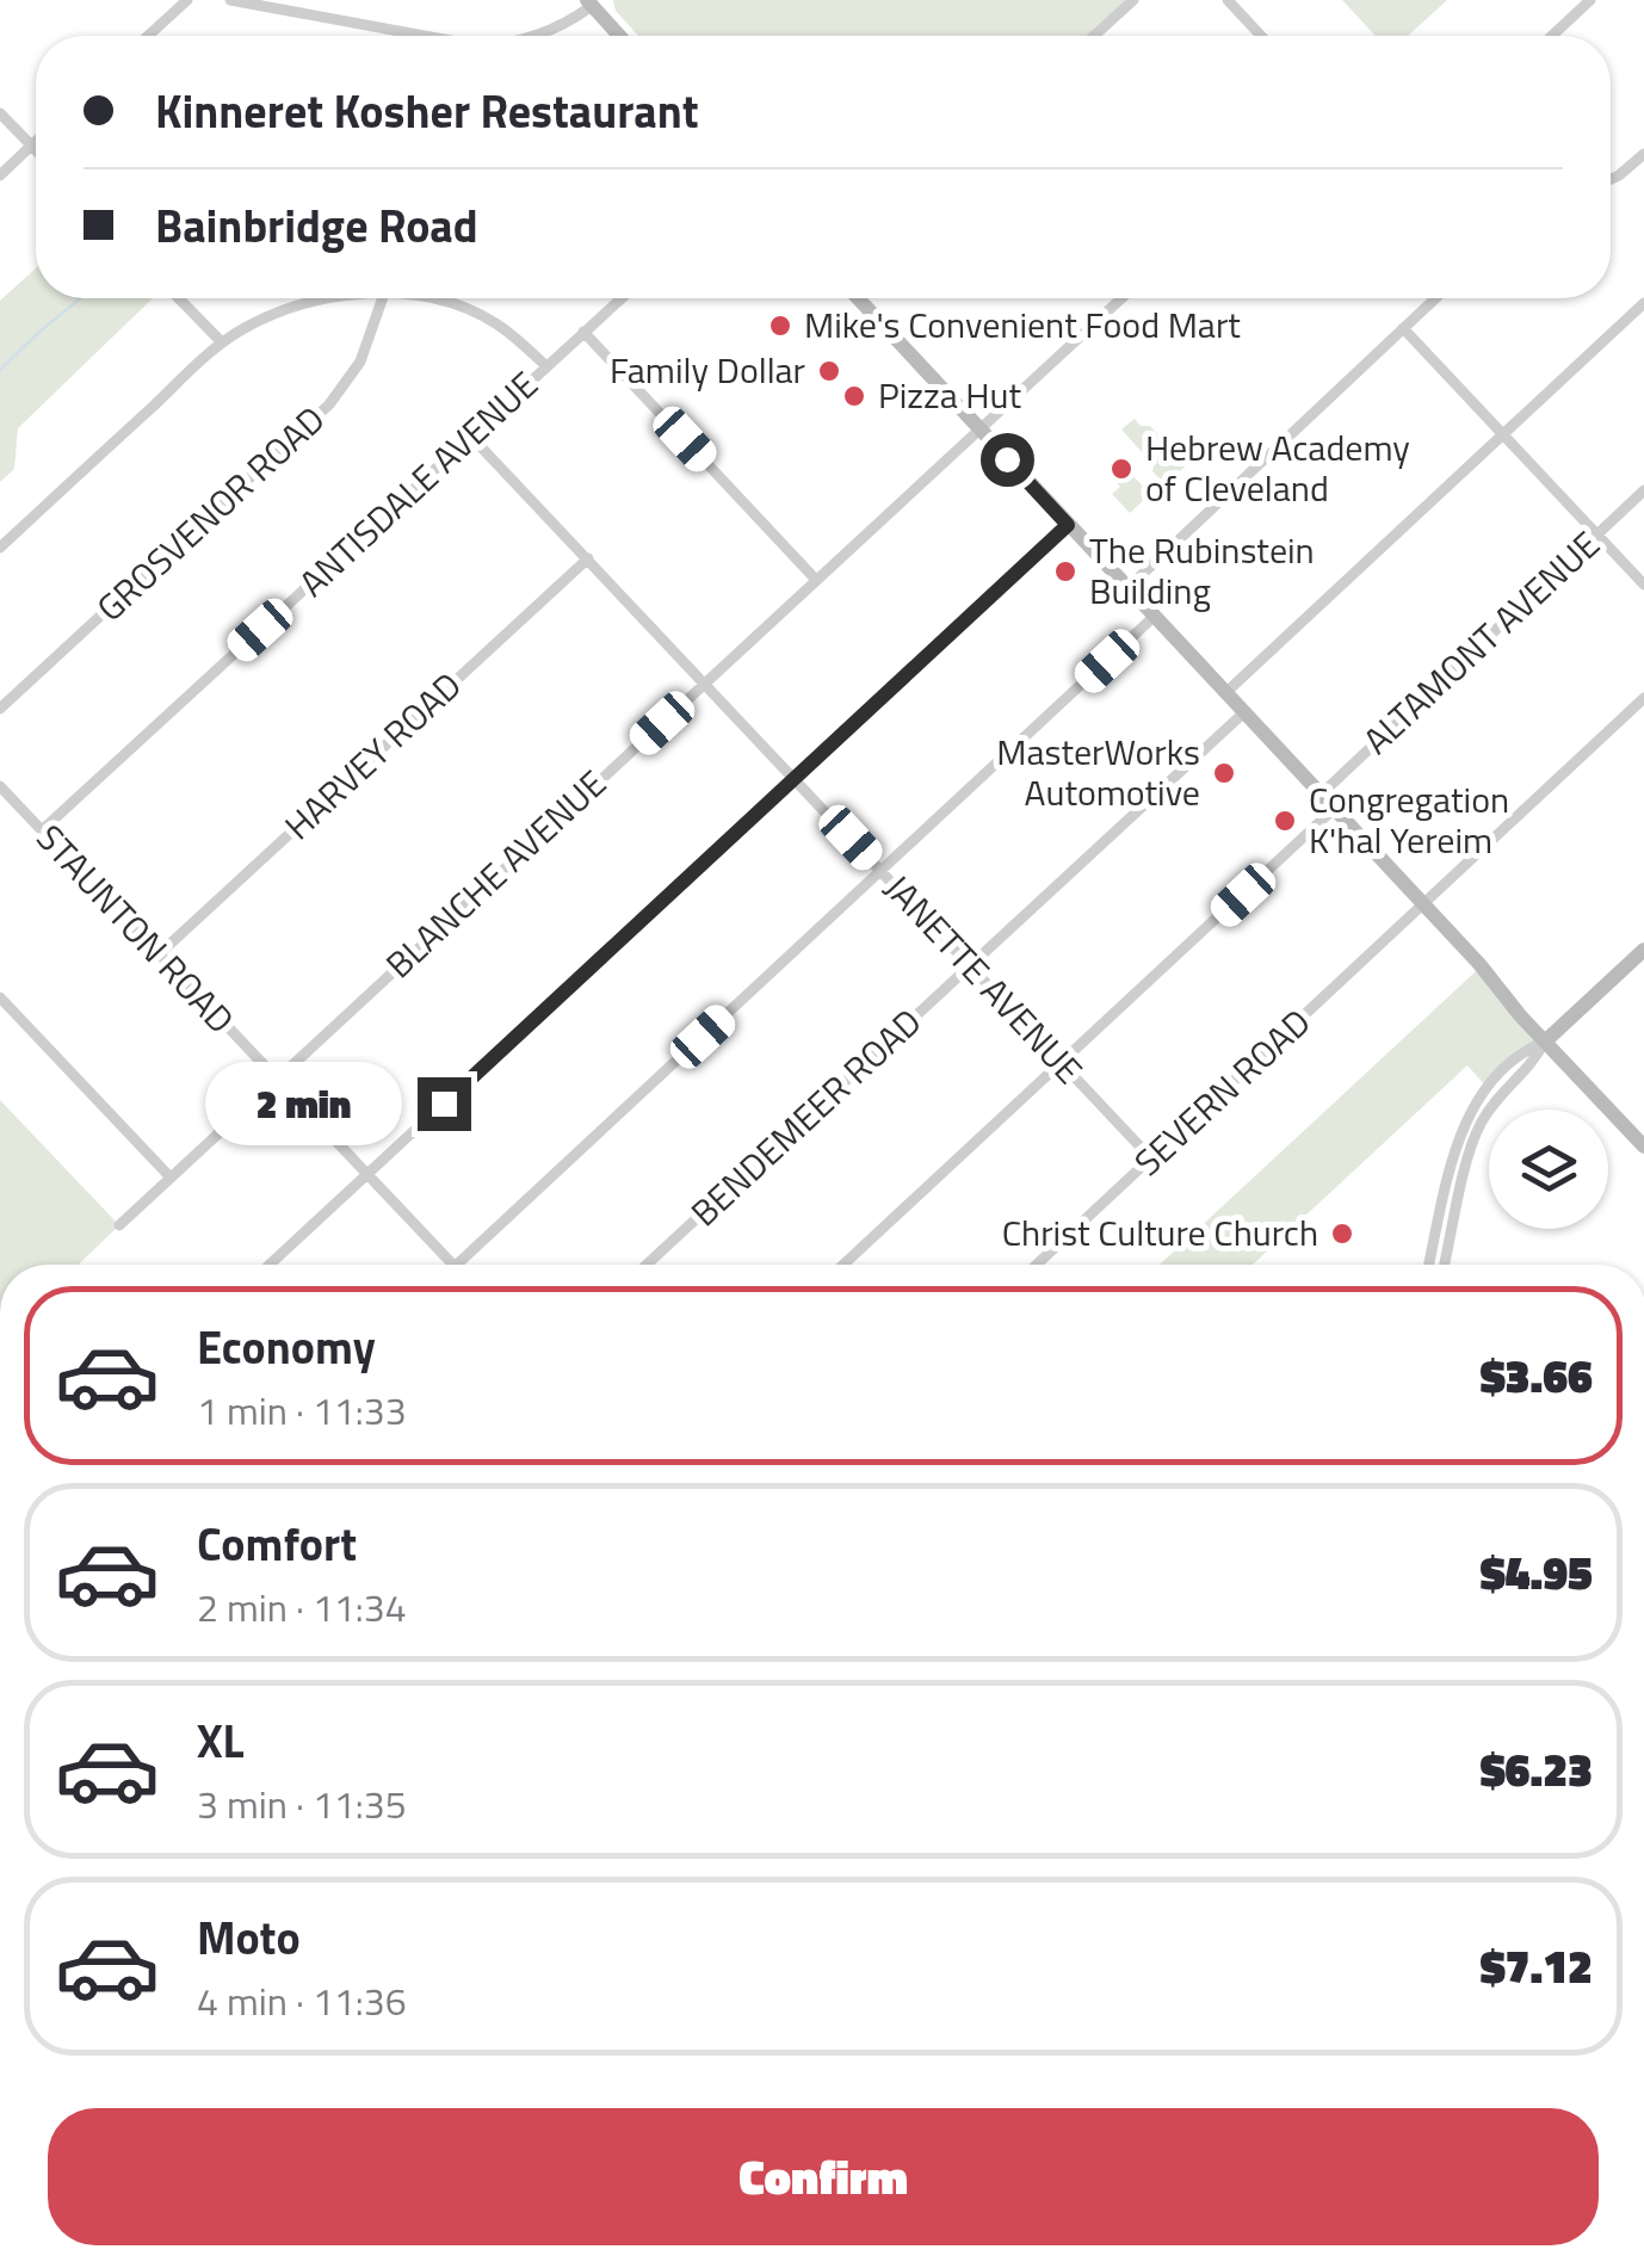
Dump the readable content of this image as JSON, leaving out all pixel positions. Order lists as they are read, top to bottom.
{
  "streets": {
    "street": [
      "ANTISDALE AVENUE",
      "GROSVENOR ROAD",
      "ALTAMONT AVENUE",
      "HARVEY ROAD",
      "BLANCHE AVENUE",
      "STAUNTON ROAD",
      "JANETTE AVENUE",
      "SEVERN ROAD",
      "BENDEMEER ROAD"
    ]
  },
  "crossings": [
    ["ANTISDALE AVENUE", "STAUNTON ROAD"],
    ["ANTISDALE AVENUE", "JANETTE AVENUE"],
    ["HARVEY ROAD", "STAUNTON ROAD"],
    ["HARVEY ROAD", "JANETTE AVENUE"],
    ["BLANCHE AVENUE", "STAUNTON ROAD"],
    ["BLANCHE AVENUE", "JANETTE AVENUE"],
    ["JANETTE AVENUE", "SEVERN ROAD"],
    ["JANETTE AVENUE", "BENDEMEER ROAD"]
  ],
  "places": [
    "Mike's Convenient Food Mart",
    "Family Dollar",
    "Pizza Hut",
    "Hebrew Academy of Cleveland",
    "The Rubinstein Building",
    "MasterWorks Automotive",
    "Congregation K'hal Yereim",
    "Christ Culture Church"
  ],
  "page": {
    "banner": ["Kinneret Kosher Restaurant", "Bainbridge Road"],
    "bubble": "2 min",
    "list": [
      {
        "name": "Economy",
        "note": "1 min · 11:33",
        "value": "$3.66"
      },
      {
        "name": "Comfort",
        "note": "2 min · 11:34",
        "value": "$4.95"
      },
      {
        "name": "XL",
        "note": "3 min · 11:35",
        "value": "$6.23"
      },
      {
        "name": "Moto",
        "note": "4 min · 11:36",
        "value": "$7.12"
      }
    ],
    "buttons": "Confirm"
  }
}
